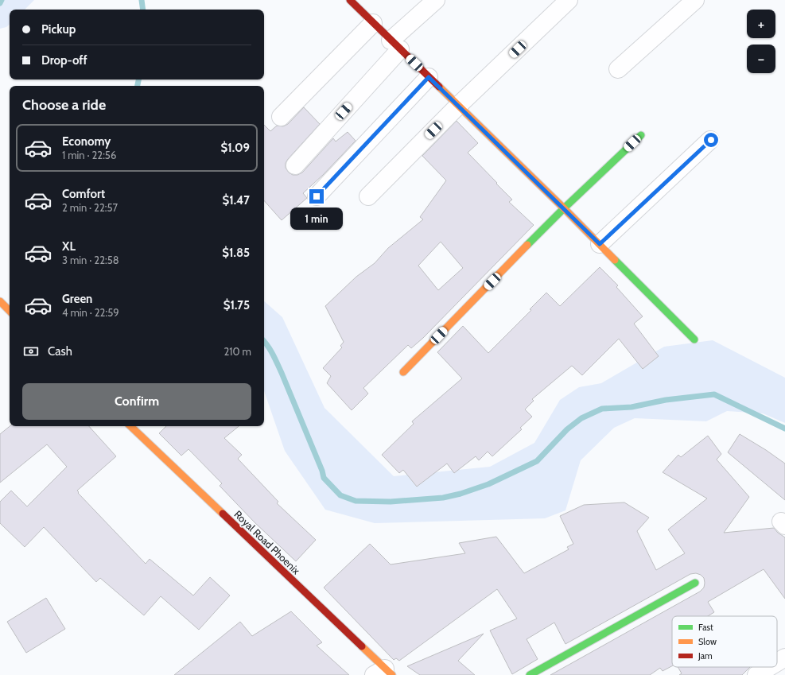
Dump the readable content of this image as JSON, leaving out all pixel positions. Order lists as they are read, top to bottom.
{
  "streets": {
    "street": ["Royal Road Phoenix"]
  },
  "legend": ["Fast", "Slow", "Jam"],
  "page": {
    "map_buttons": ["+", "−"],
    "banner": ["Pickup", "Drop-off"],
    "heading": "Choose a ride",
    "list": [
      {
        "name": "Economy",
        "note": "1 min · 22:56",
        "value": "$1.09"
      },
      {
        "name": "Comfort",
        "note": "2 min · 22:57",
        "value": "$1.47"
      },
      {
        "name": "XL",
        "note": "3 min · 22:58",
        "value": "$1.85"
      },
      {
        "name": "Green",
        "note": "4 min · 22:59",
        "value": "$1.75"
      }
    ],
    "bubble": "1 min",
    "pay": ["Cash", "210 m"],
    "buttons": "Confirm"
  }
}
